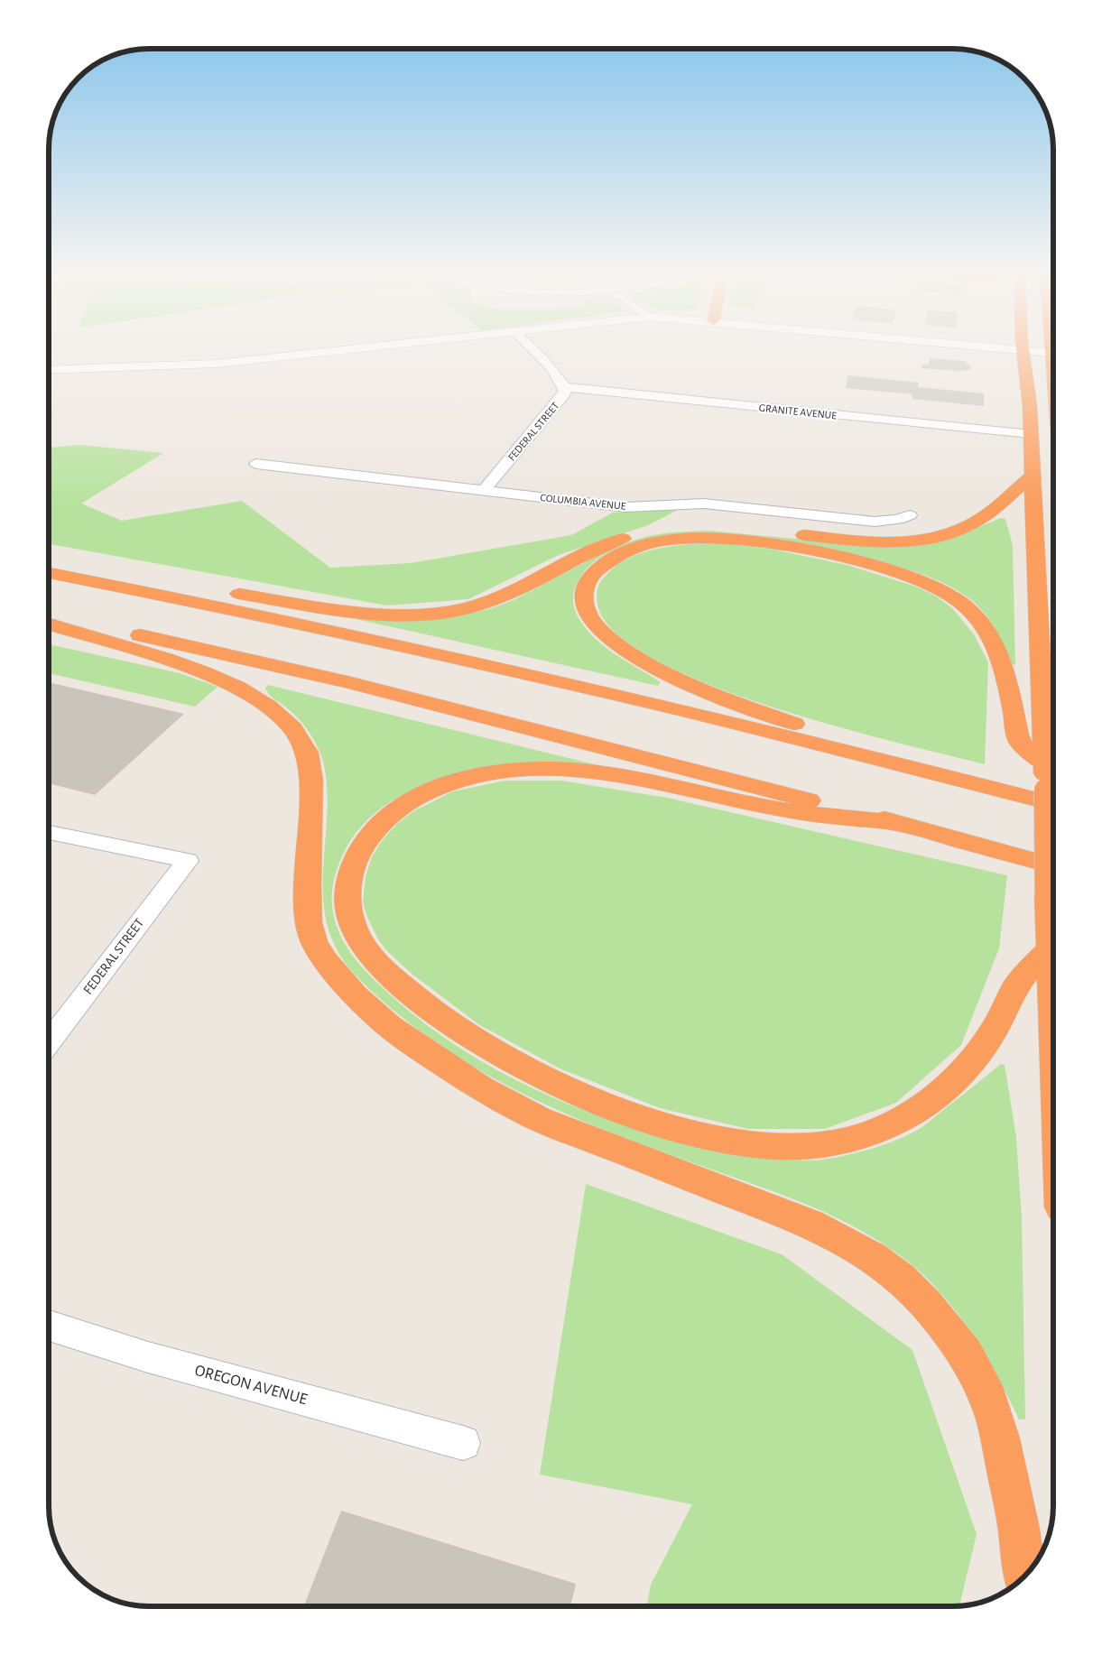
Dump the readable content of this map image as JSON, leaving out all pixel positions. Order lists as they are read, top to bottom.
{
  "streets": {
    "street": [
      "GRANITE AVENUE",
      "FEDERAL STREET",
      "COLUMBIA AVENUE",
      "OREGON AVENUE"
    ]
  },
  "crossings": [
    ["GRANITE AVENUE", "FEDERAL STREET"],
    ["FEDERAL STREET", "COLUMBIA AVENUE"]
  ]
}
